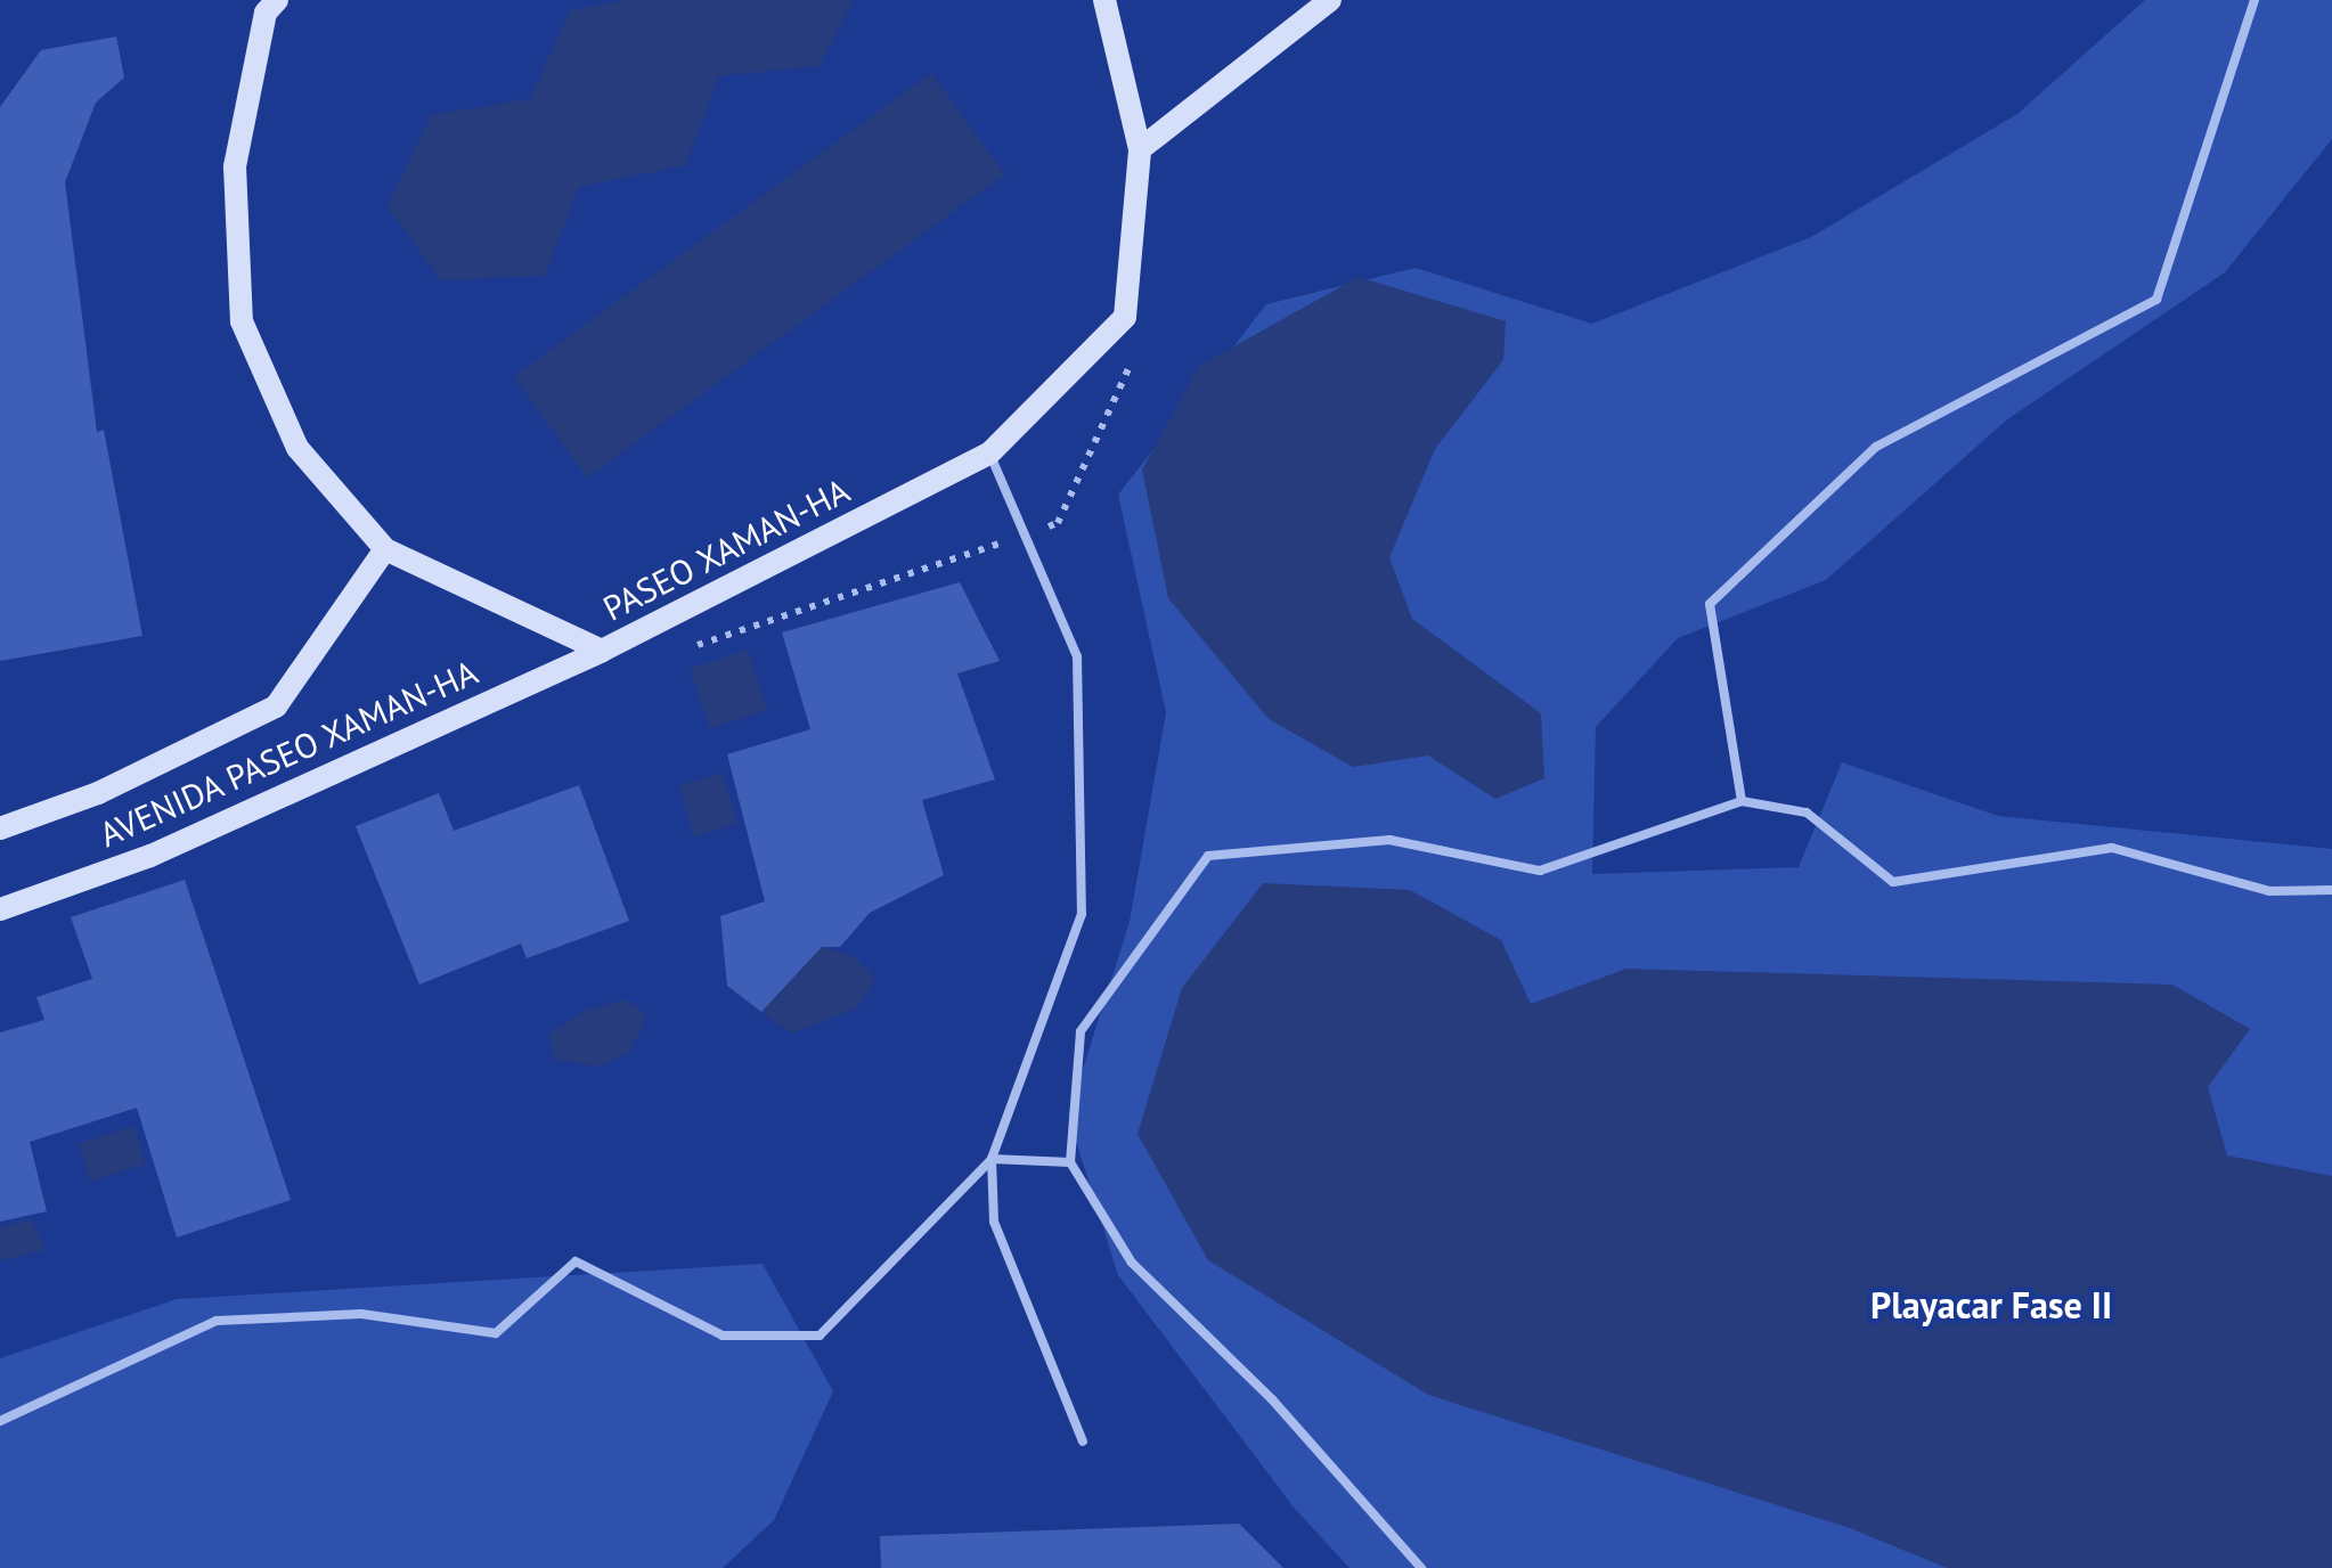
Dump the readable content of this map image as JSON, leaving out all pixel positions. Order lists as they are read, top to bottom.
{
  "streets": {
    "main road": ["PASEO XAMAN-HA", "AVENIDA PASEO XAMAN-HA"]
  },
  "crossings": [
    ["PASEO XAMAN-HA", "AVENIDA PASEO XAMAN-HA"]
  ],
  "districts": ["Playacar Fase II"]
}
